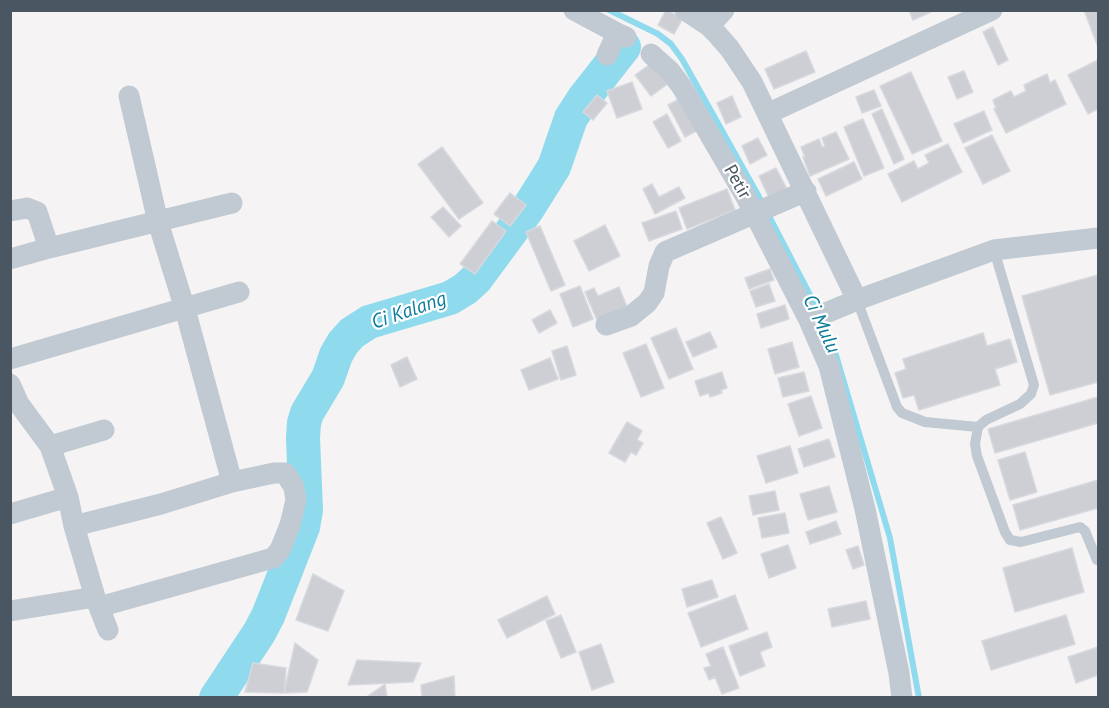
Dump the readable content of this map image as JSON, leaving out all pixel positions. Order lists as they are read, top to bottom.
{
  "streets": {
    "street": ["Petir"]
  },
  "water": ["Ci Kalang", "Ci Mulu"]
}
